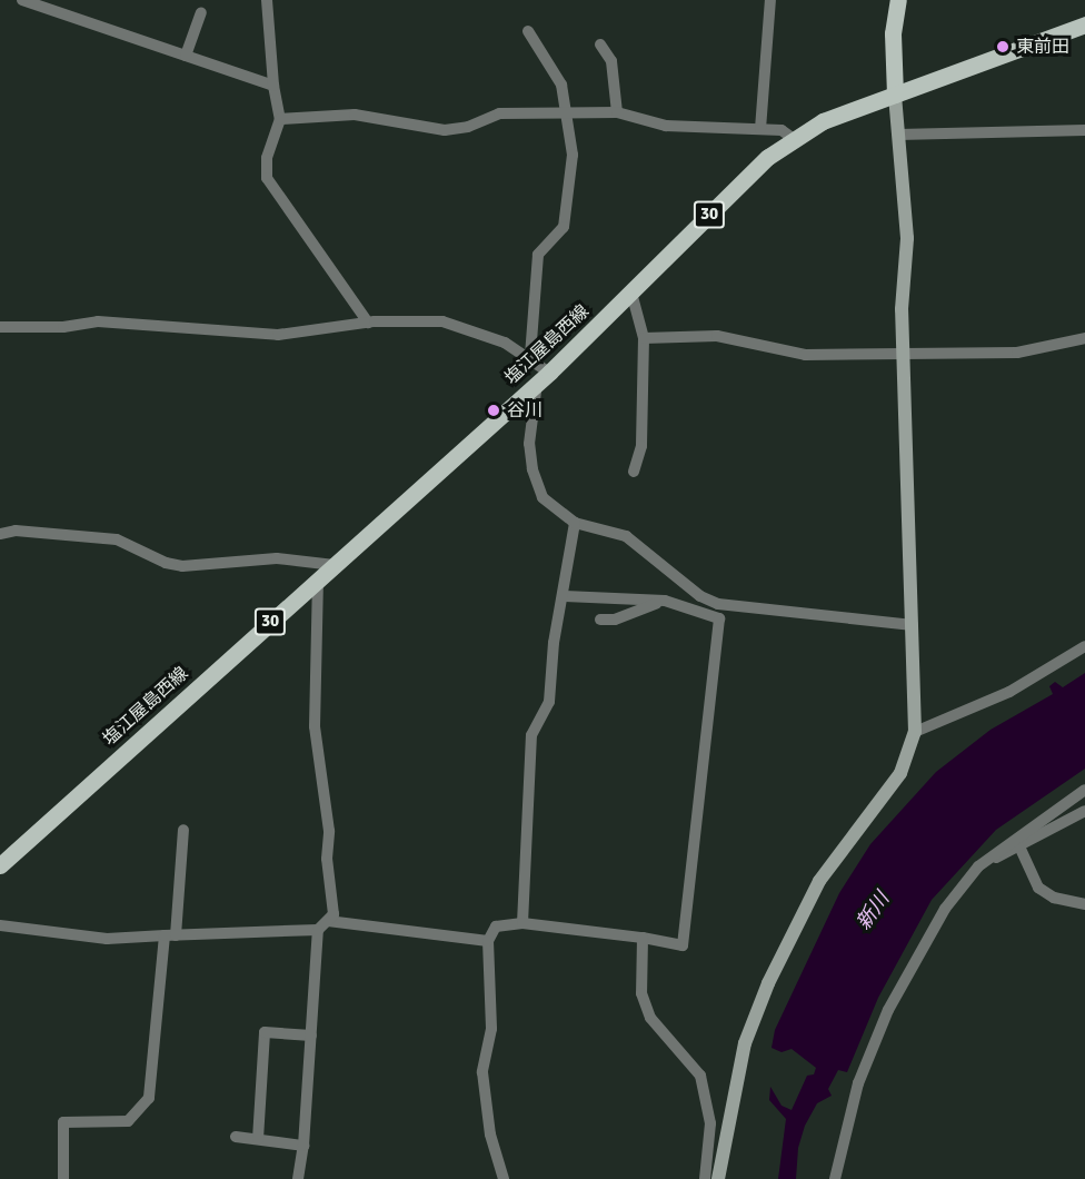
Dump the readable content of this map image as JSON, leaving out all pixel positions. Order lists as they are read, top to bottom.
{
  "streets": {
    "main road": ["30", "塩江屋島西線"]
  },
  "water": ["新川"],
  "places": ["東前田", "谷川"]
}
